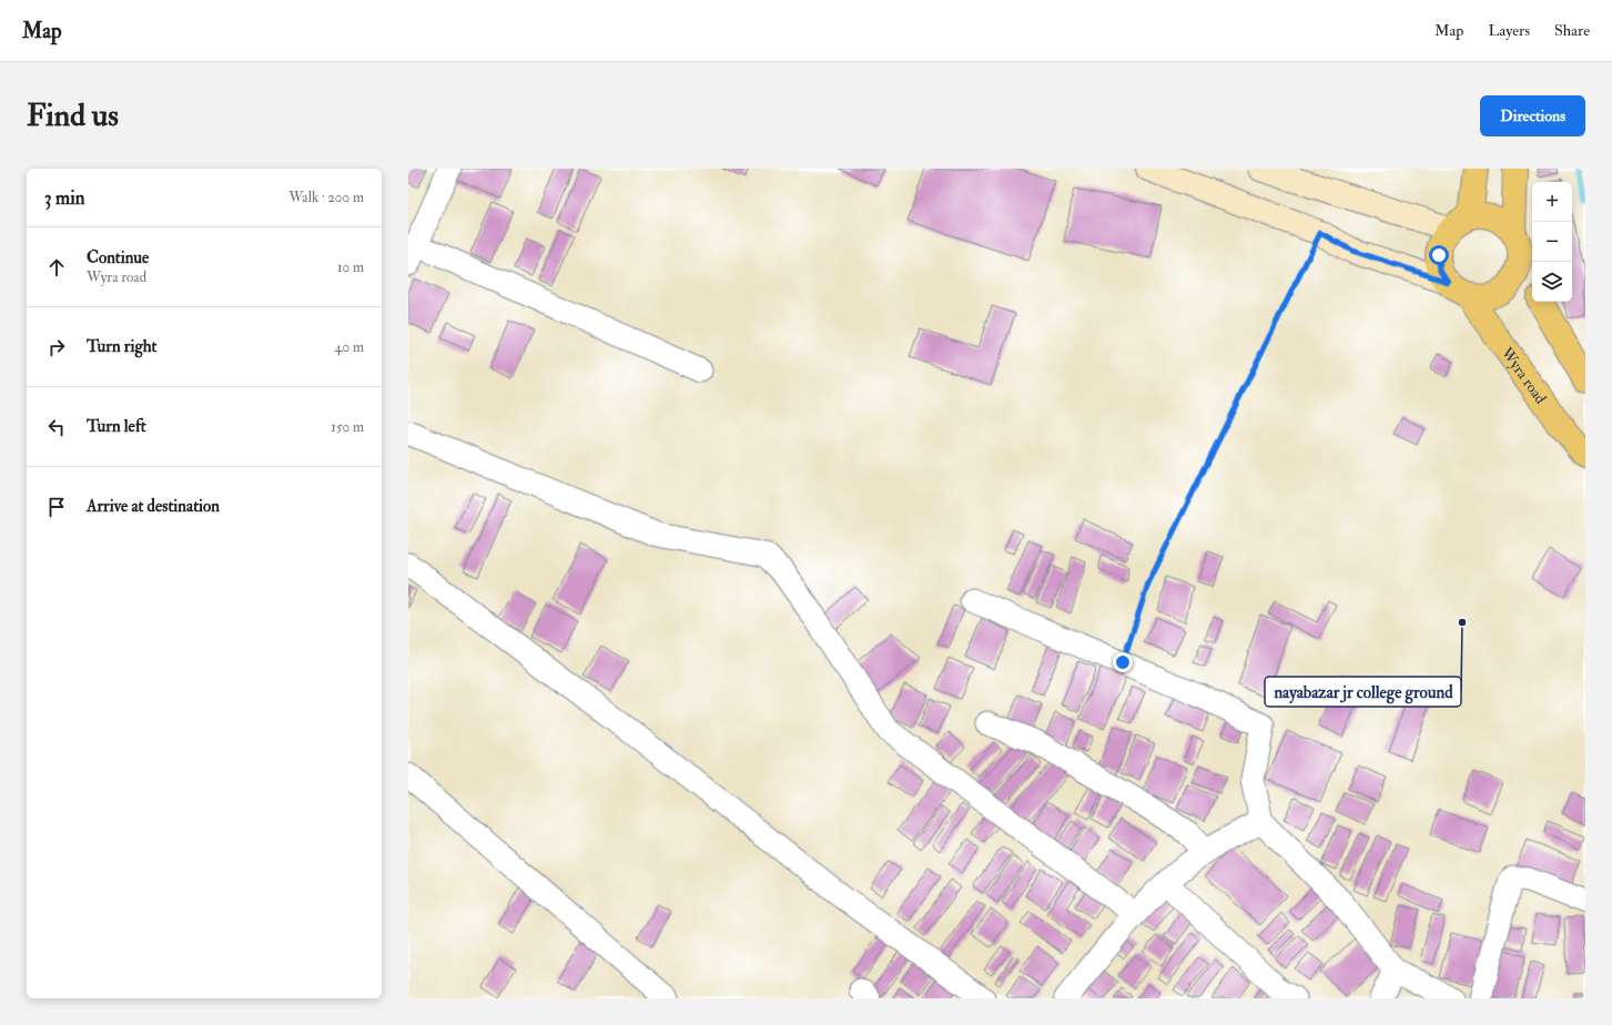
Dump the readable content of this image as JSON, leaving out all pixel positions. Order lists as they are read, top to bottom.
{
  "streets": {
    "main road": ["Wyra road"]
  },
  "places": ["nayabazar jr college ground"],
  "page": {
    "header": "Map",
    "nav": ["Map", "Layers", "Share"],
    "buttons": "Directions",
    "title": "Find us",
    "heading": ["3 min", "Walk · 200 m"],
    "map_buttons": ["+", "−"],
    "list": [
      ["Continue", "Wyra road", "10 m"],
      ["Turn right", "40 m"],
      ["Turn left", "150 m"],
      "Arrive at destination"
    ]
  }
}
